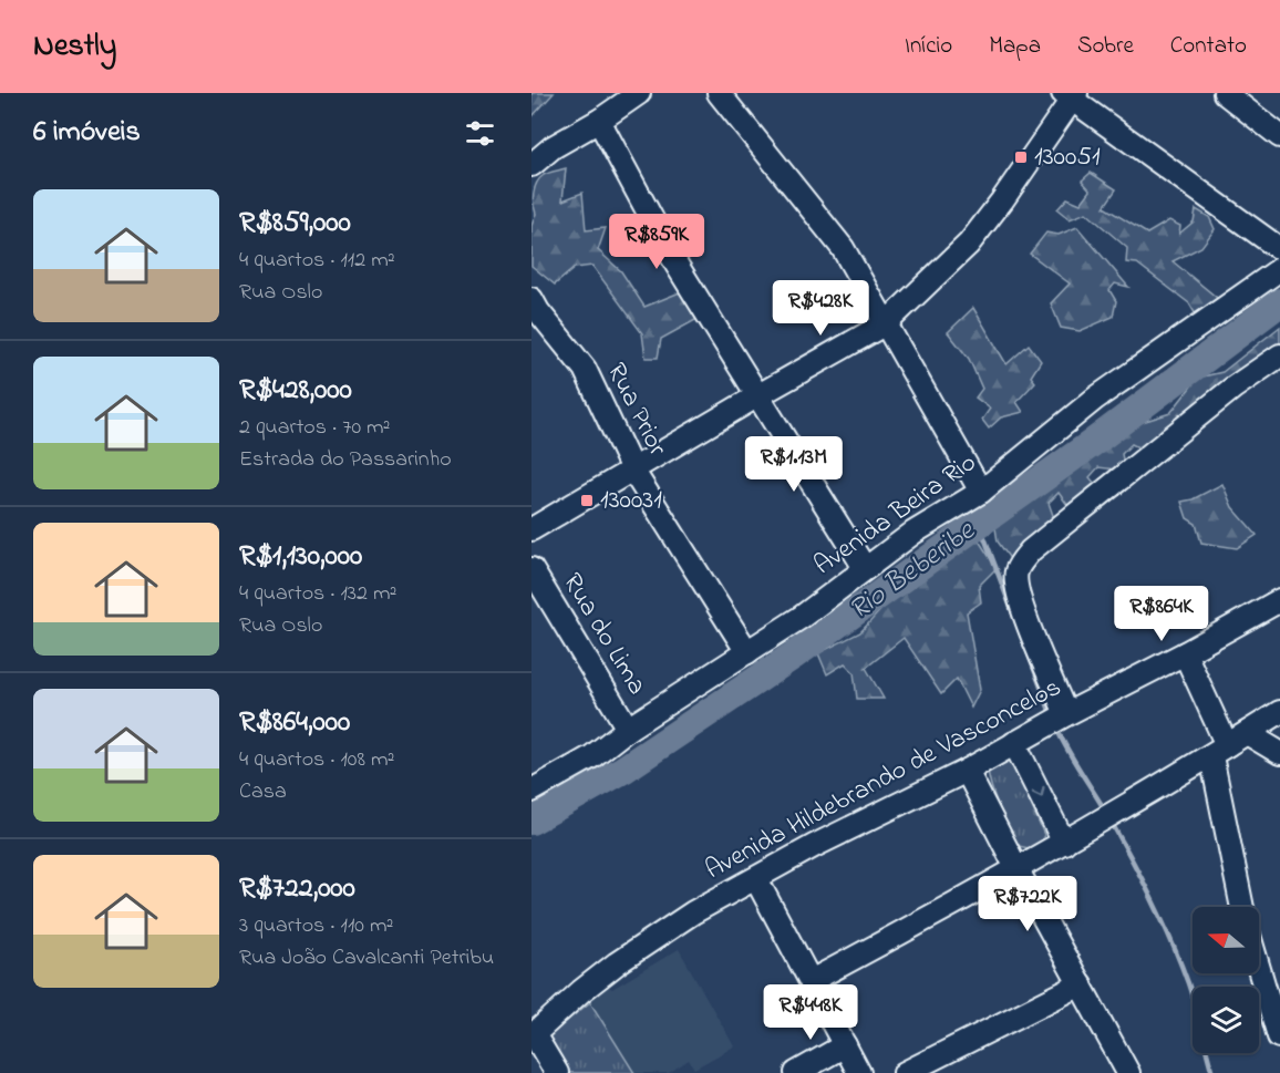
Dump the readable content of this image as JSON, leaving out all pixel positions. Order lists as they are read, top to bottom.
{
  "streets": {
    "street": [
      "Rua Prior",
      "Avenida Beira Rio",
      "Rua do Lima",
      "Avenida Hildebrando de Vasconcelos"
    ]
  },
  "crossings": [
    ["Rua Prior", "Avenida Beira Rio"],
    ["Avenida Beira Rio", "Rua do Lima"]
  ],
  "water": ["Rio Beberibe"],
  "places": {
    "transit": ["130051", "130031"]
  },
  "north": "left",
  "page": {
    "header": "Nestly",
    "nav": [
      "Início",
      "Mapa",
      "Sobre",
      "Contato"
    ],
    "heading": "6 imóveis",
    "list": [
      {
        "name": "R$859,000",
        "note": "4 quartos · 112 m² · Rua Oslo"
      },
      {
        "name": "R$428,000",
        "note": "2 quartos · 70 m² · Estrada do Passarinho"
      },
      {
        "name": "R$1,130,000",
        "note": "4 quartos · 132 m² · Rua Oslo"
      },
      {
        "name": "R$864,000",
        "note": "4 quartos · 108 m² · Casa"
      },
      {
        "name": "R$722,000",
        "note": "3 quartos · 110 m² · Rua João Cavalcanti Petribu"
      }
    ],
    "price": [
      "R$859K",
      "R$428K",
      "R$1.13M",
      "R$864K",
      "R$722K",
      "R$448K"
    ]
  }
}
